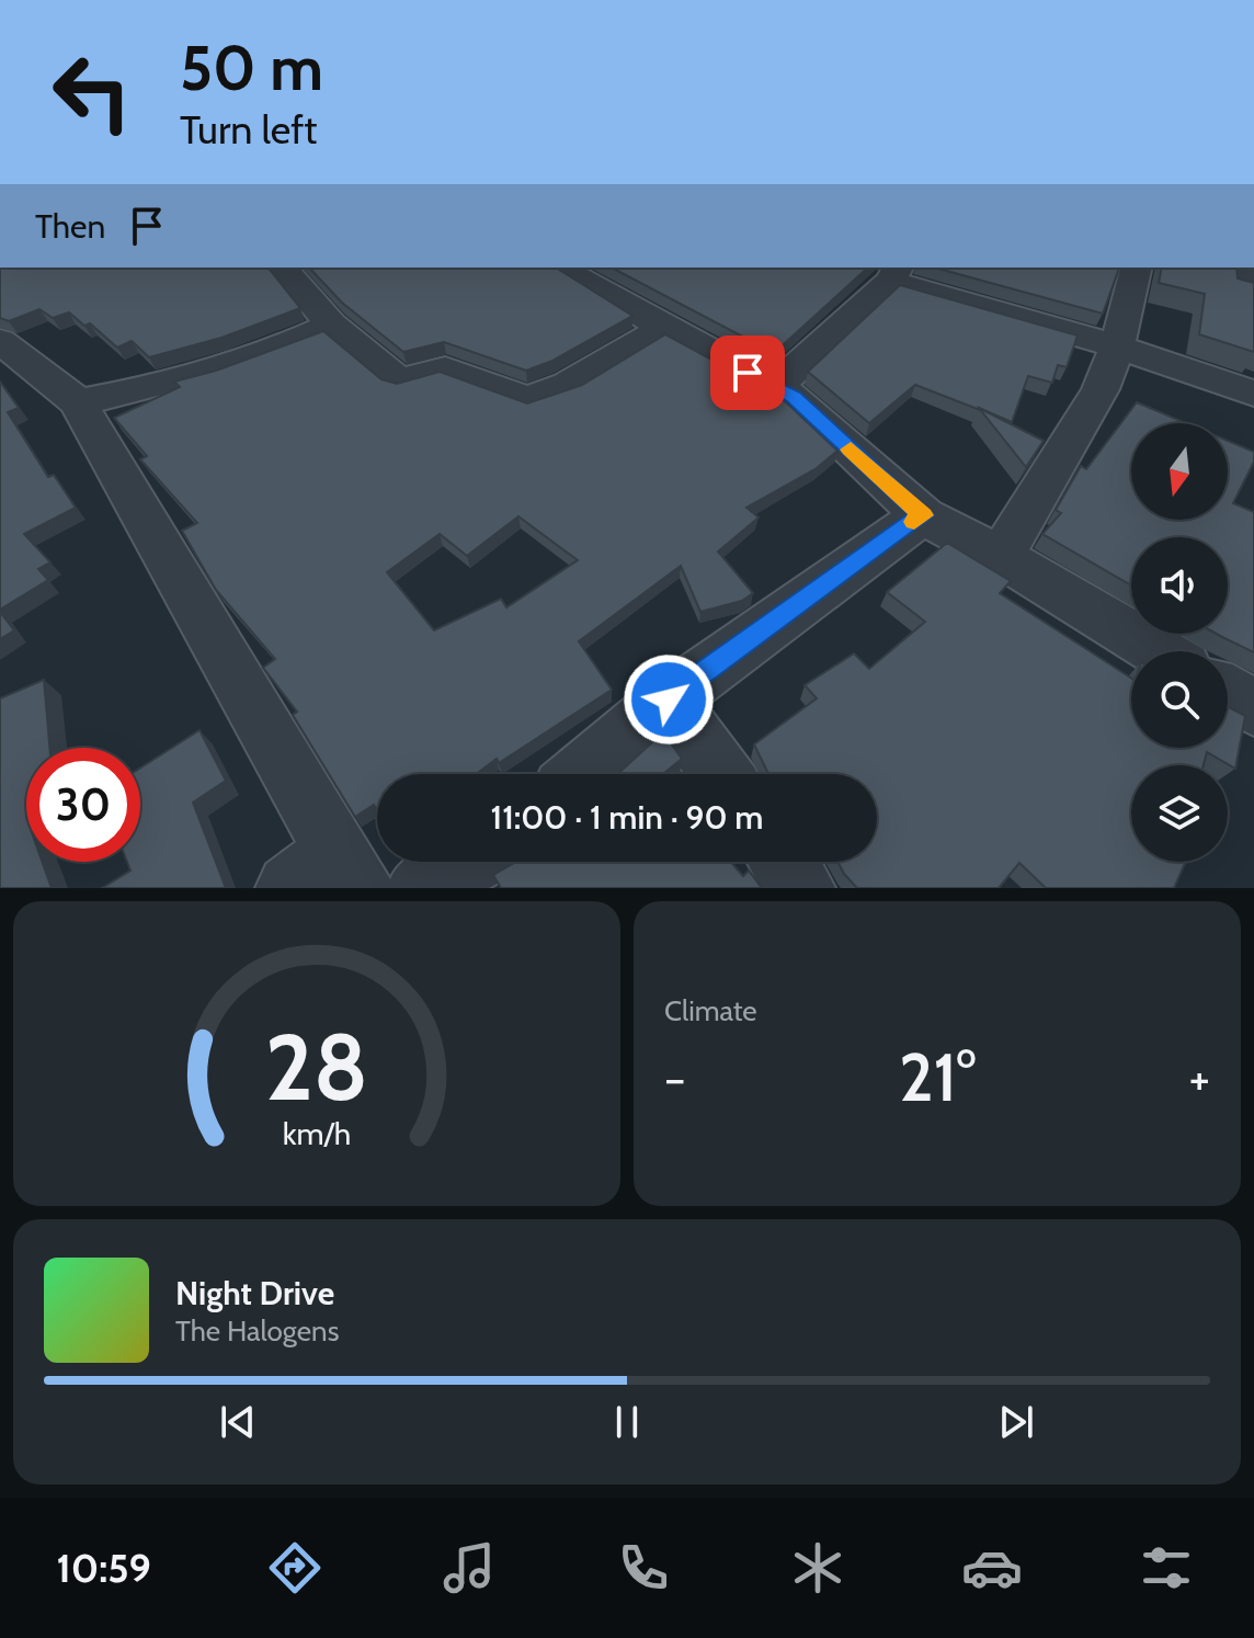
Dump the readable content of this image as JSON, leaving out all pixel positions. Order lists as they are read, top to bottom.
{
  "north": "bottom",
  "page": {
    "turn": ["50 m", "Turn left"],
    "then": "Then",
    "limit": "30",
    "trip": "11:00 · 1 min · 90 m",
    "tile": "Climate",
    "heat": ["−", "21°", "+"],
    "song": ["Night Drive", "The Halogens"],
    "tabs": "10:59",
    "gauge": ["28", "km/h"]
  }
}
